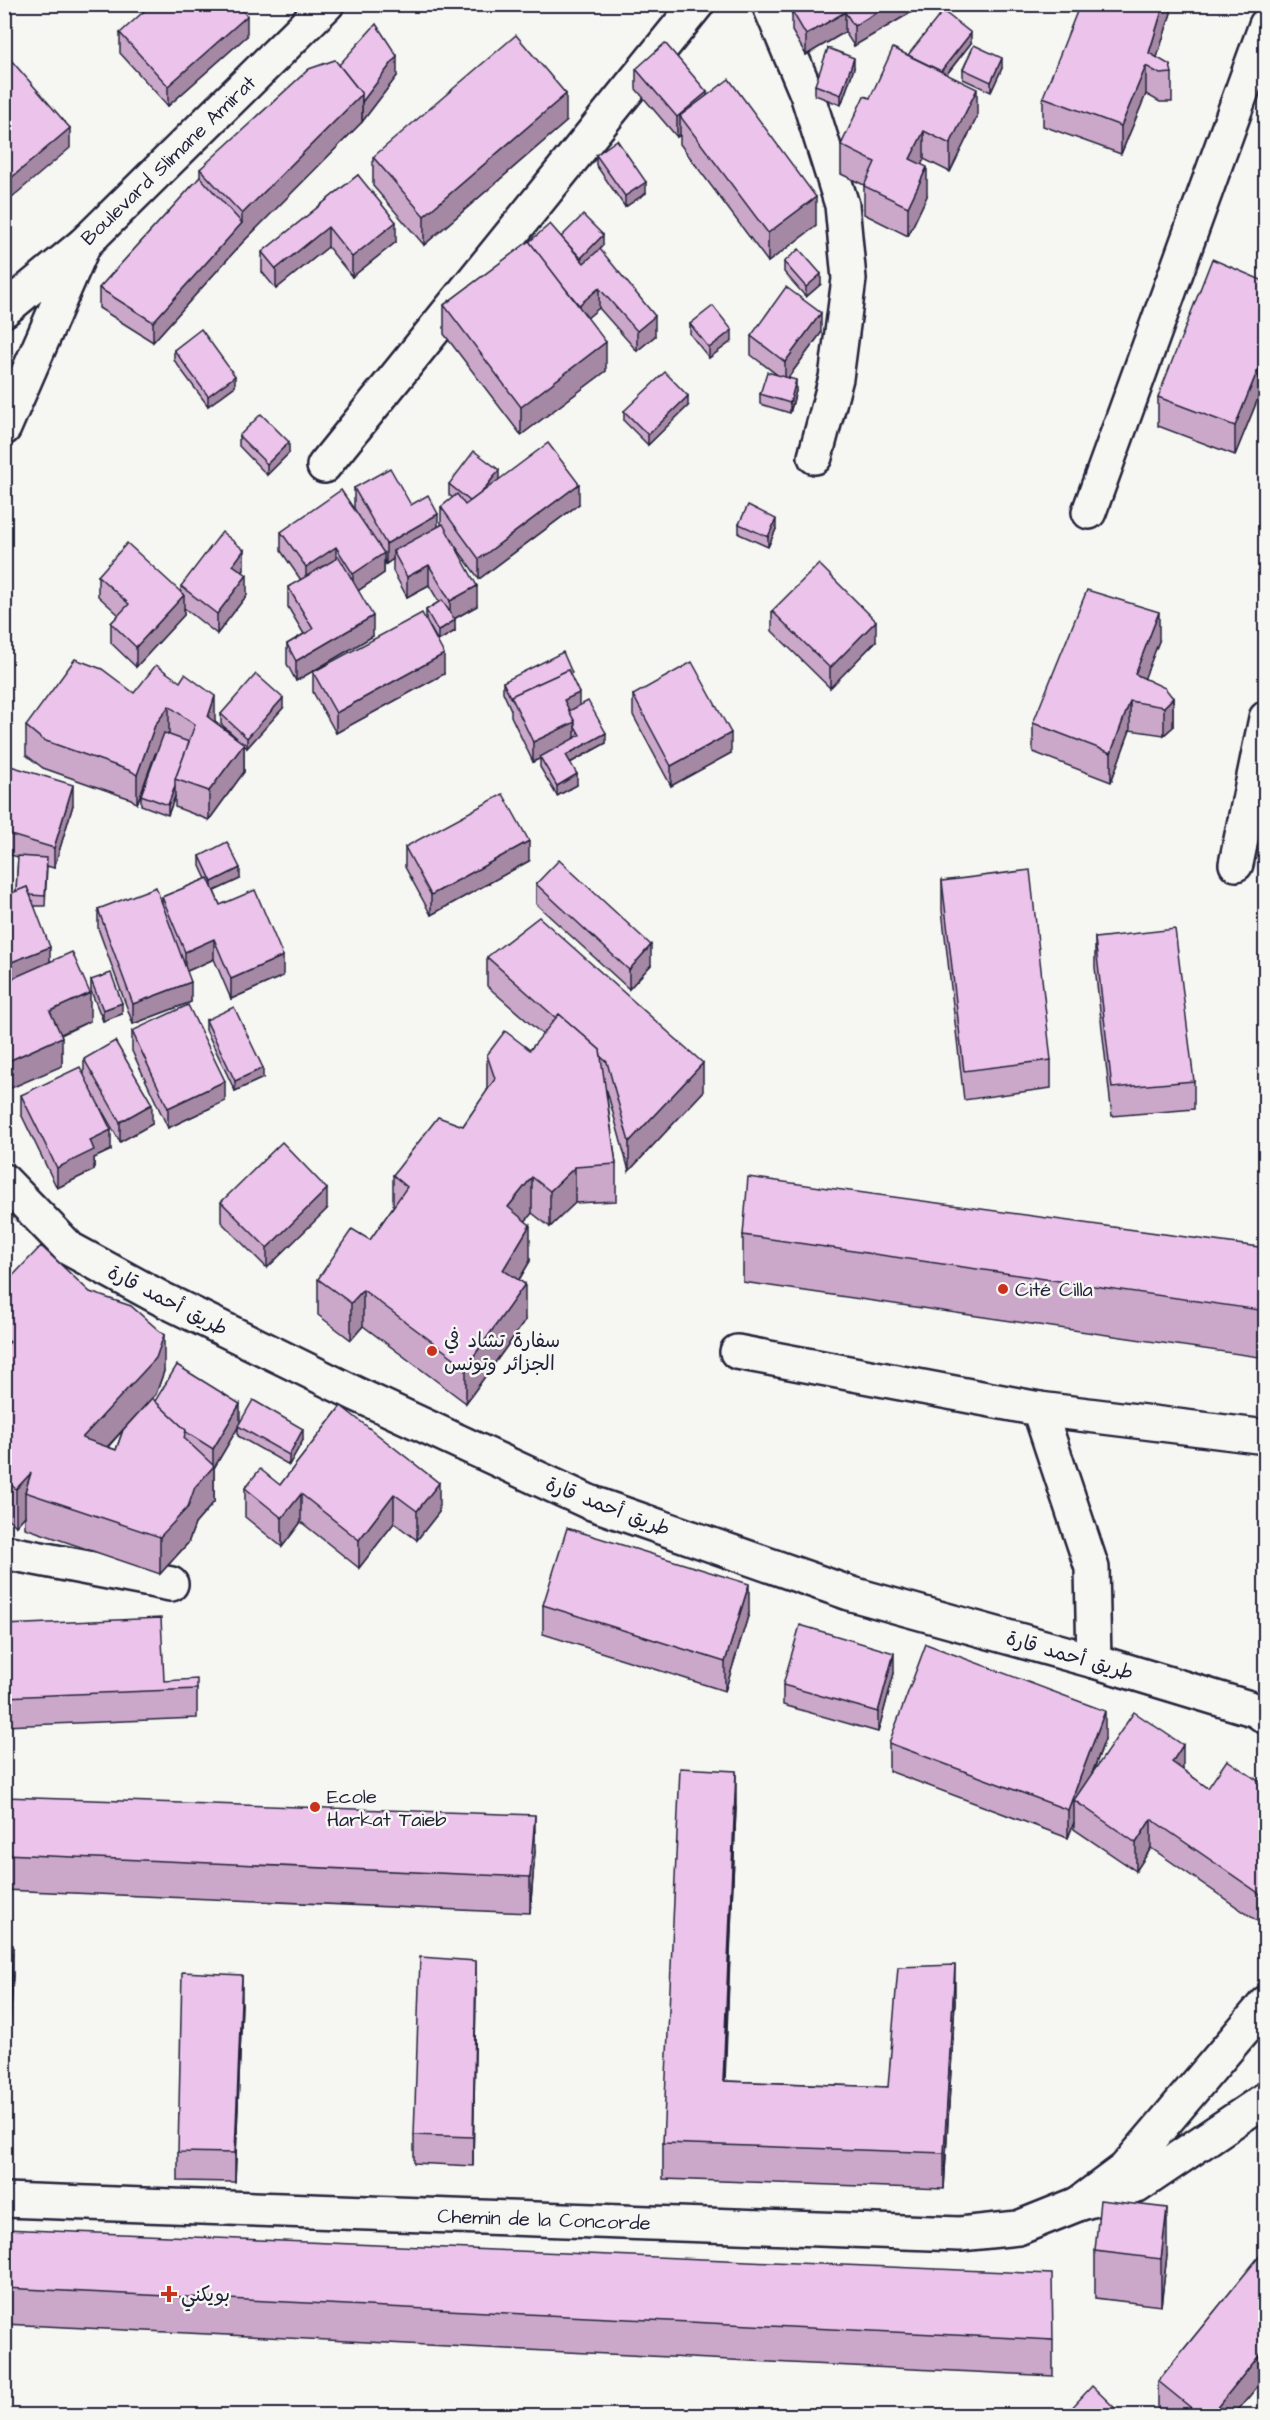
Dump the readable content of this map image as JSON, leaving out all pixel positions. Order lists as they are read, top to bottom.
{
  "streets": {
    "street": ["Boulevard Slimane Amirat", "طريق أحمد قارة", "Chemin de la Concorde"]
  },
  "places": {
    "other": ["Cité Cilla", "سفارة تشاد في الجزائر وتونس", "Ecole Harkat Taieb"],
    "health": ["بويكني"]
  }
}
